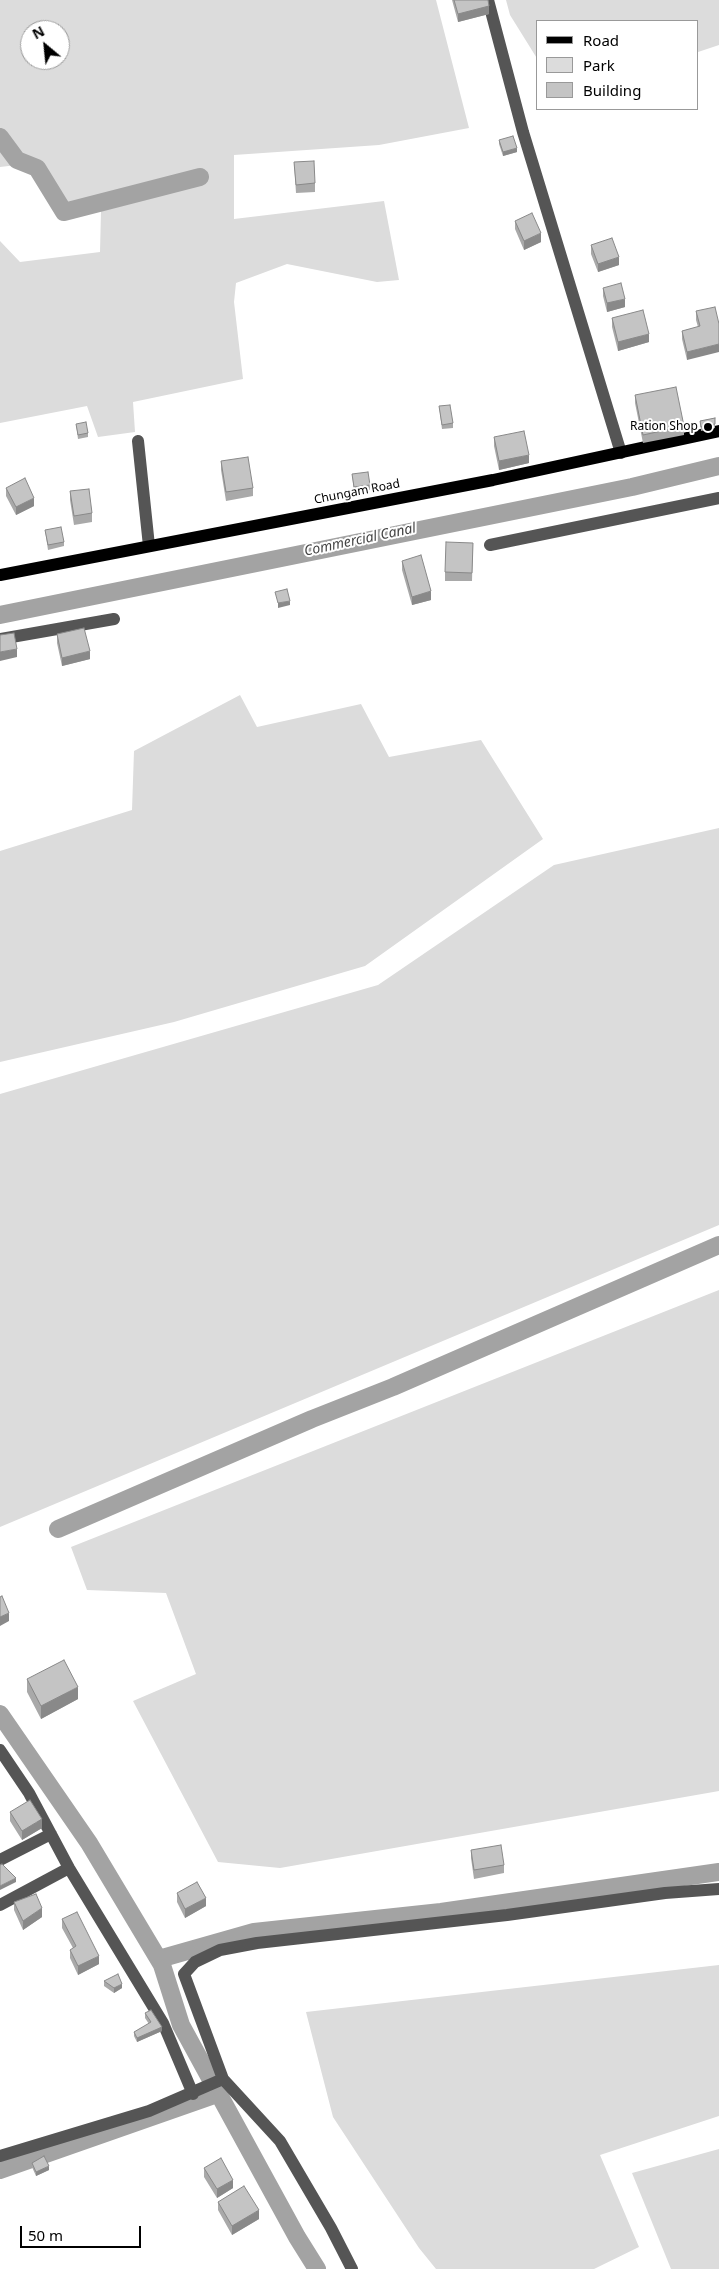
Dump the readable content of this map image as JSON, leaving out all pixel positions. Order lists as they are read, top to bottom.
{
  "streets": {
    "main road": ["Chungam Road"]
  },
  "water": ["Commercial Canal"],
  "places": ["Ration Shop"],
  "legend": ["Road", "Park", "Building"],
  "scale_bar": "50 m",
  "north": "top left"
}
